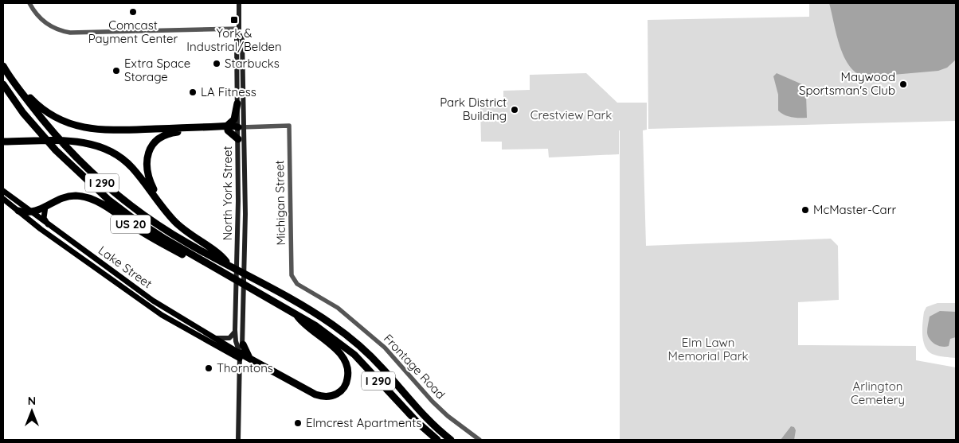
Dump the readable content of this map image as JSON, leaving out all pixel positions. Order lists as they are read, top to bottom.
{
  "streets": {
    "highway": ["I 290", "US 20"],
    "main road": ["North York Street", "Lake Street"],
    "street": ["Michigan Street", "Frontage Road"]
  },
  "crossings": [
    ["I 290", "US 20"],
    ["North York Street", "Michigan Street"],
    ["North York Street", "Lake Street"],
    ["Michigan Street", "Frontage Road"],
    ["US 20", "Lake Street"]
  ],
  "parks": ["Crestview Park", "Elm Lawn Memorial Park", "Arlington Cemetery"],
  "places": {
    "other": [
      "Comcast Payment Center",
      "Starbucks",
      "Extra Space Storage",
      "Maywood Sportsman's Club",
      "LA Fitness",
      "Park District Building",
      "McMaster-Carr",
      "Thorntons",
      "Elmcrest Apartments"
    ],
    "transit": ["York & Industrial/Belden"]
  },
  "north": "top"
}
